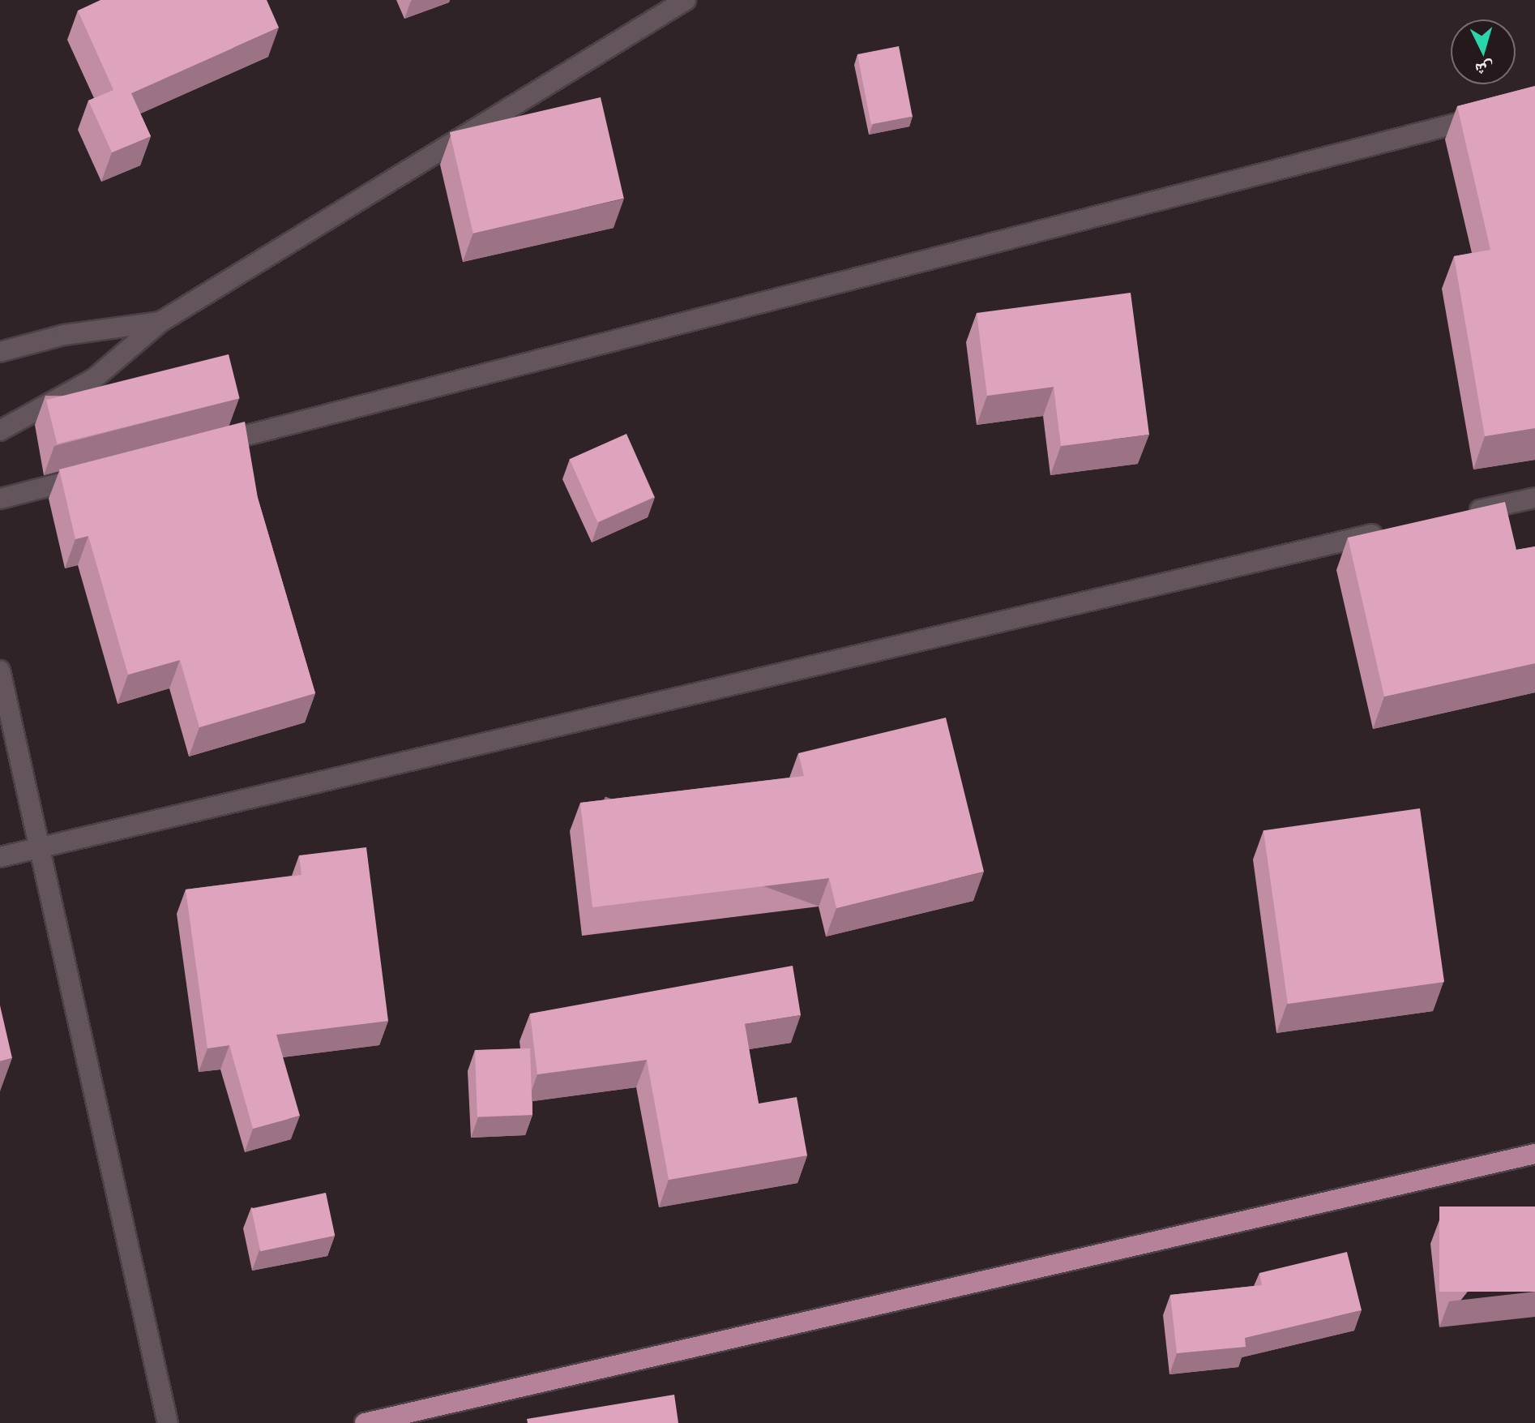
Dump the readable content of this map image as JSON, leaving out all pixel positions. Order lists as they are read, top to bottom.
{
  "north": "bottom"
}
